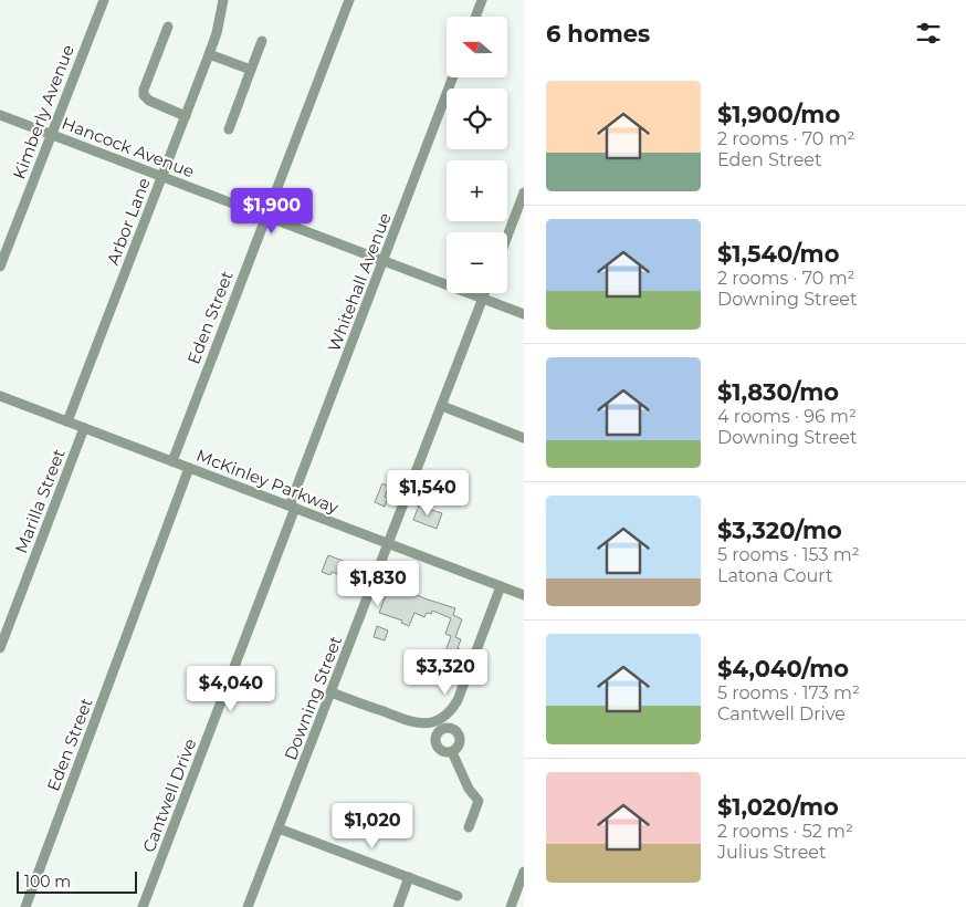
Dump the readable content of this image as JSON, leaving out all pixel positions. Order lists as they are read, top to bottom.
{
  "streets": {
    "street": [
      "Kimberly Avenue",
      "Hancock Avenue",
      "Arbor Lane",
      "Whitehall Avenue",
      "Eden Street",
      "McKinley Parkway",
      "Marilla Street",
      "Downing Street",
      "Cantwell Drive"
    ]
  },
  "crossings": [
    ["Kimberly Avenue", "Hancock Avenue"],
    ["Hancock Avenue", "Arbor Lane"],
    ["Hancock Avenue", "Whitehall Avenue"],
    ["Hancock Avenue", "Eden Street"],
    ["Hancock Avenue", "Downing Street"],
    ["Arbor Lane", "McKinley Parkway"],
    ["Whitehall Avenue", "McKinley Parkway"],
    ["Whitehall Avenue", "Cantwell Drive"],
    ["Eden Street", "McKinley Parkway"],
    ["McKinley Parkway", "Marilla Street"],
    ["McKinley Parkway", "Downing Street"],
    ["McKinley Parkway", "Cantwell Drive"]
  ],
  "scale_bar": "100 m",
  "north": "left",
  "page": {
    "heading": "6 homes",
    "map_buttons": ["+", "−"],
    "list": [
      {
        "name": "$1,900/mo",
        "note": "2 rooms · 70 m² · Eden Street"
      },
      {
        "name": "$1,540/mo",
        "note": "2 rooms · 70 m² · Downing Street"
      },
      {
        "name": "$1,830/mo",
        "note": "4 rooms · 96 m² · Downing Street"
      },
      {
        "name": "$3,320/mo",
        "note": "5 rooms · 153 m² · Latona Court"
      },
      {
        "name": "$4,040/mo",
        "note": "5 rooms · 173 m² · Cantwell Drive"
      },
      {
        "name": "$1,020/mo",
        "note": "2 rooms · 52 m² · Julius Street"
      }
    ],
    "price": [
      "$1,900",
      "$1,540",
      "$1,830",
      "$3,320",
      "$4,040",
      "$1,020"
    ],
    "scale": "100 m"
  }
}
